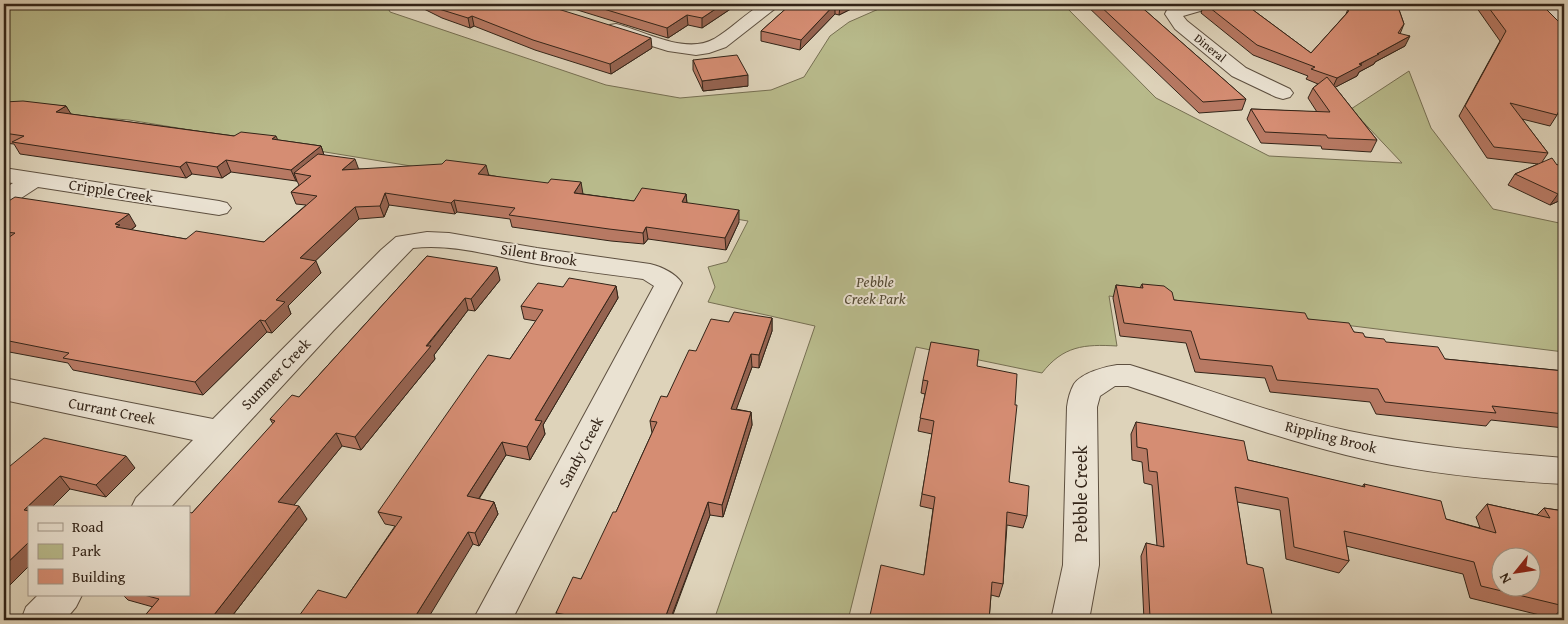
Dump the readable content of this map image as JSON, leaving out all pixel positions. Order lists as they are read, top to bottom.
{
  "streets": {
    "street": [
      "Dineral",
      "Cripple Creek",
      "Silent Brook",
      "Summer Creek",
      "Currant Creek",
      "Rippling Brook",
      "Sandy Creek",
      "Pebble Creek"
    ]
  },
  "crossings": [
    ["Silent Brook", "Summer Creek"],
    ["Silent Brook", "Sandy Creek"],
    ["Summer Creek", "Currant Creek"],
    ["Rippling Brook", "Pebble Creek"]
  ],
  "parks": ["Pebble Creek Park"],
  "legend": ["Road", "Park", "Building"],
  "north": "bottom left"
}
